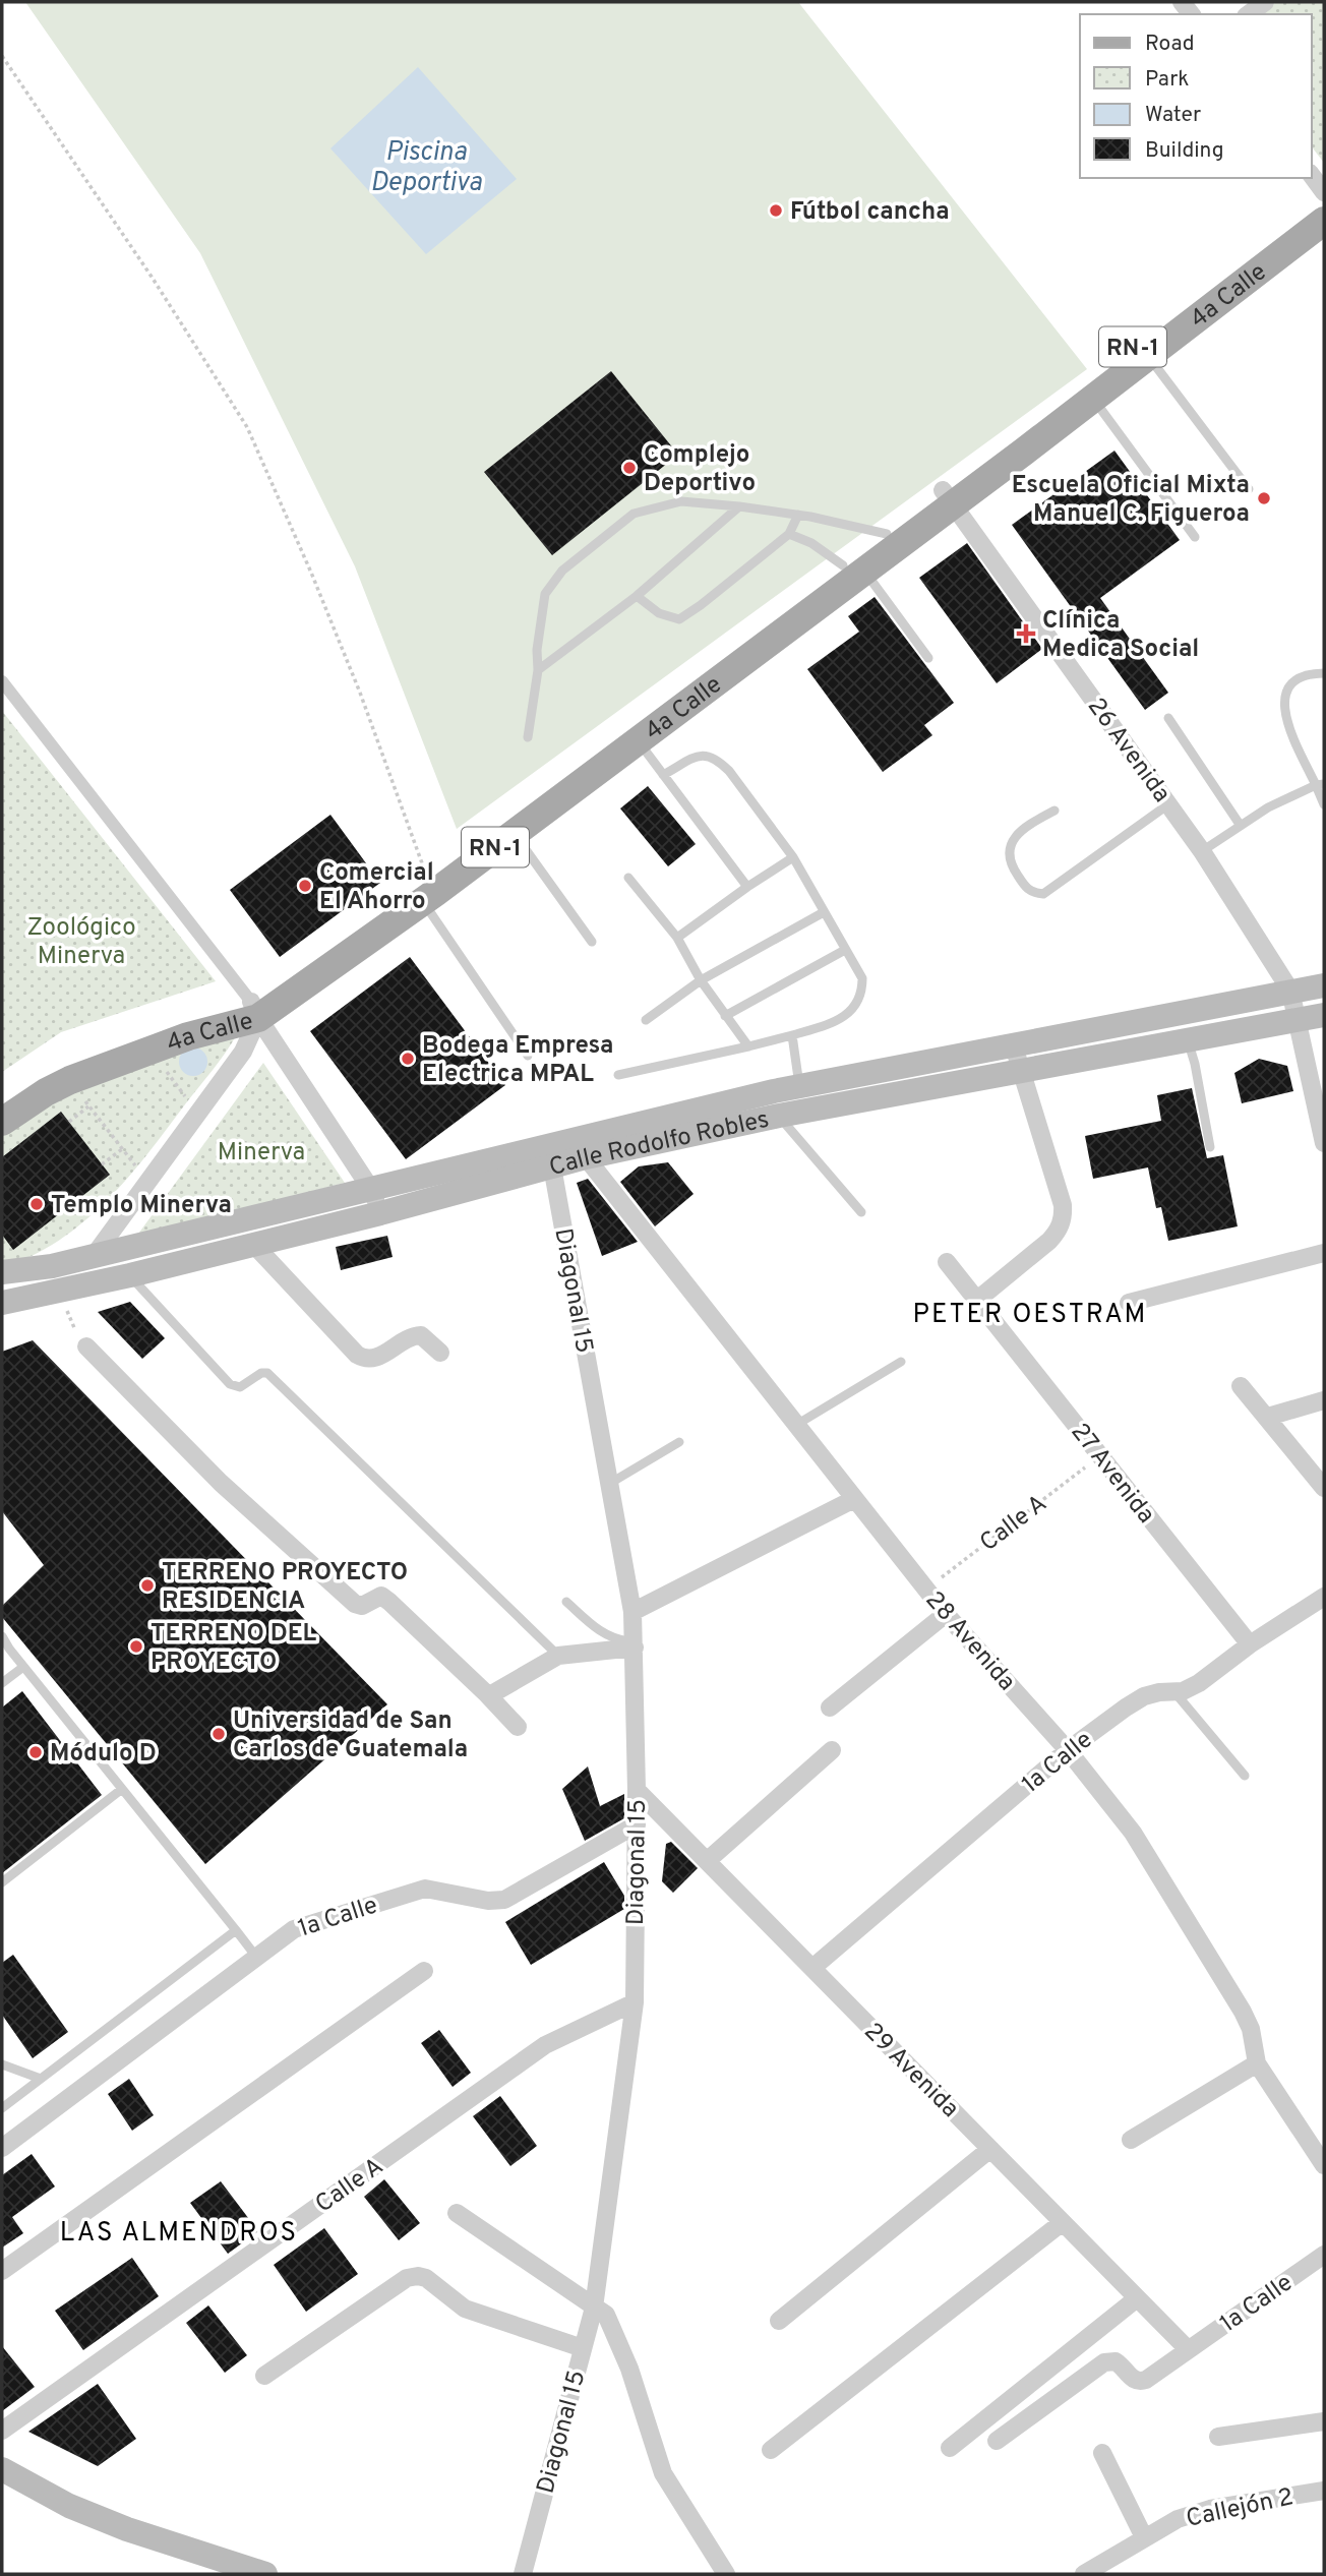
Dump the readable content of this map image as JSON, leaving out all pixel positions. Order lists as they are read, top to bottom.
{
  "streets": {
    "main road": ["4a Calle", "RN-1", "Calle Rodolfo Robles"],
    "street": [
      "26 Avenida",
      "Diagonal 15",
      "27 Avenida",
      "Calle A",
      "28 Avenida",
      "1a Calle",
      "29 Avenida",
      "Callejón 2"
    ]
  },
  "crossings": [
    ["4a Calle", "26 Avenida"],
    ["26 Avenida", "Calle Rodolfo Robles"],
    ["Calle Rodolfo Robles", "Diagonal 15"],
    ["Calle Rodolfo Robles", "28 Avenida"],
    ["Diagonal 15", "Calle A"],
    ["Diagonal 15", "1a Calle"],
    ["Diagonal 15", "29 Avenida"],
    ["27 Avenida", "Calle A"],
    ["27 Avenida", "1a Calle"],
    ["Calle A", "28 Avenida"],
    ["28 Avenida", "1a Calle"],
    ["1a Calle", "29 Avenida"]
  ],
  "districts": ["PETER OESTRAM", "LAS ALMENDROS"],
  "water": ["Piscina Deportiva"],
  "parks": ["Zoológico Minerva", "Minerva"],
  "places": {
    "other": [
      "Fútbol cancha",
      "Complejo Deportivo",
      "Escuela Oficial Mixta Manuel C. Figueroa",
      "Comercial El Ahorro",
      "Bodega Empresa Electrica MPAL",
      "Templo Minerva",
      "TERRENO PROYECTO RESIDENCIA",
      "TERRENO DEL PROYECTO",
      "Universidad de San Carlos de Guatemala",
      "Módulo D"
    ],
    "health": ["Clínica Medica Social"]
  },
  "legend": [
    "Road",
    "Park",
    "Water",
    "Building"
  ]
}
